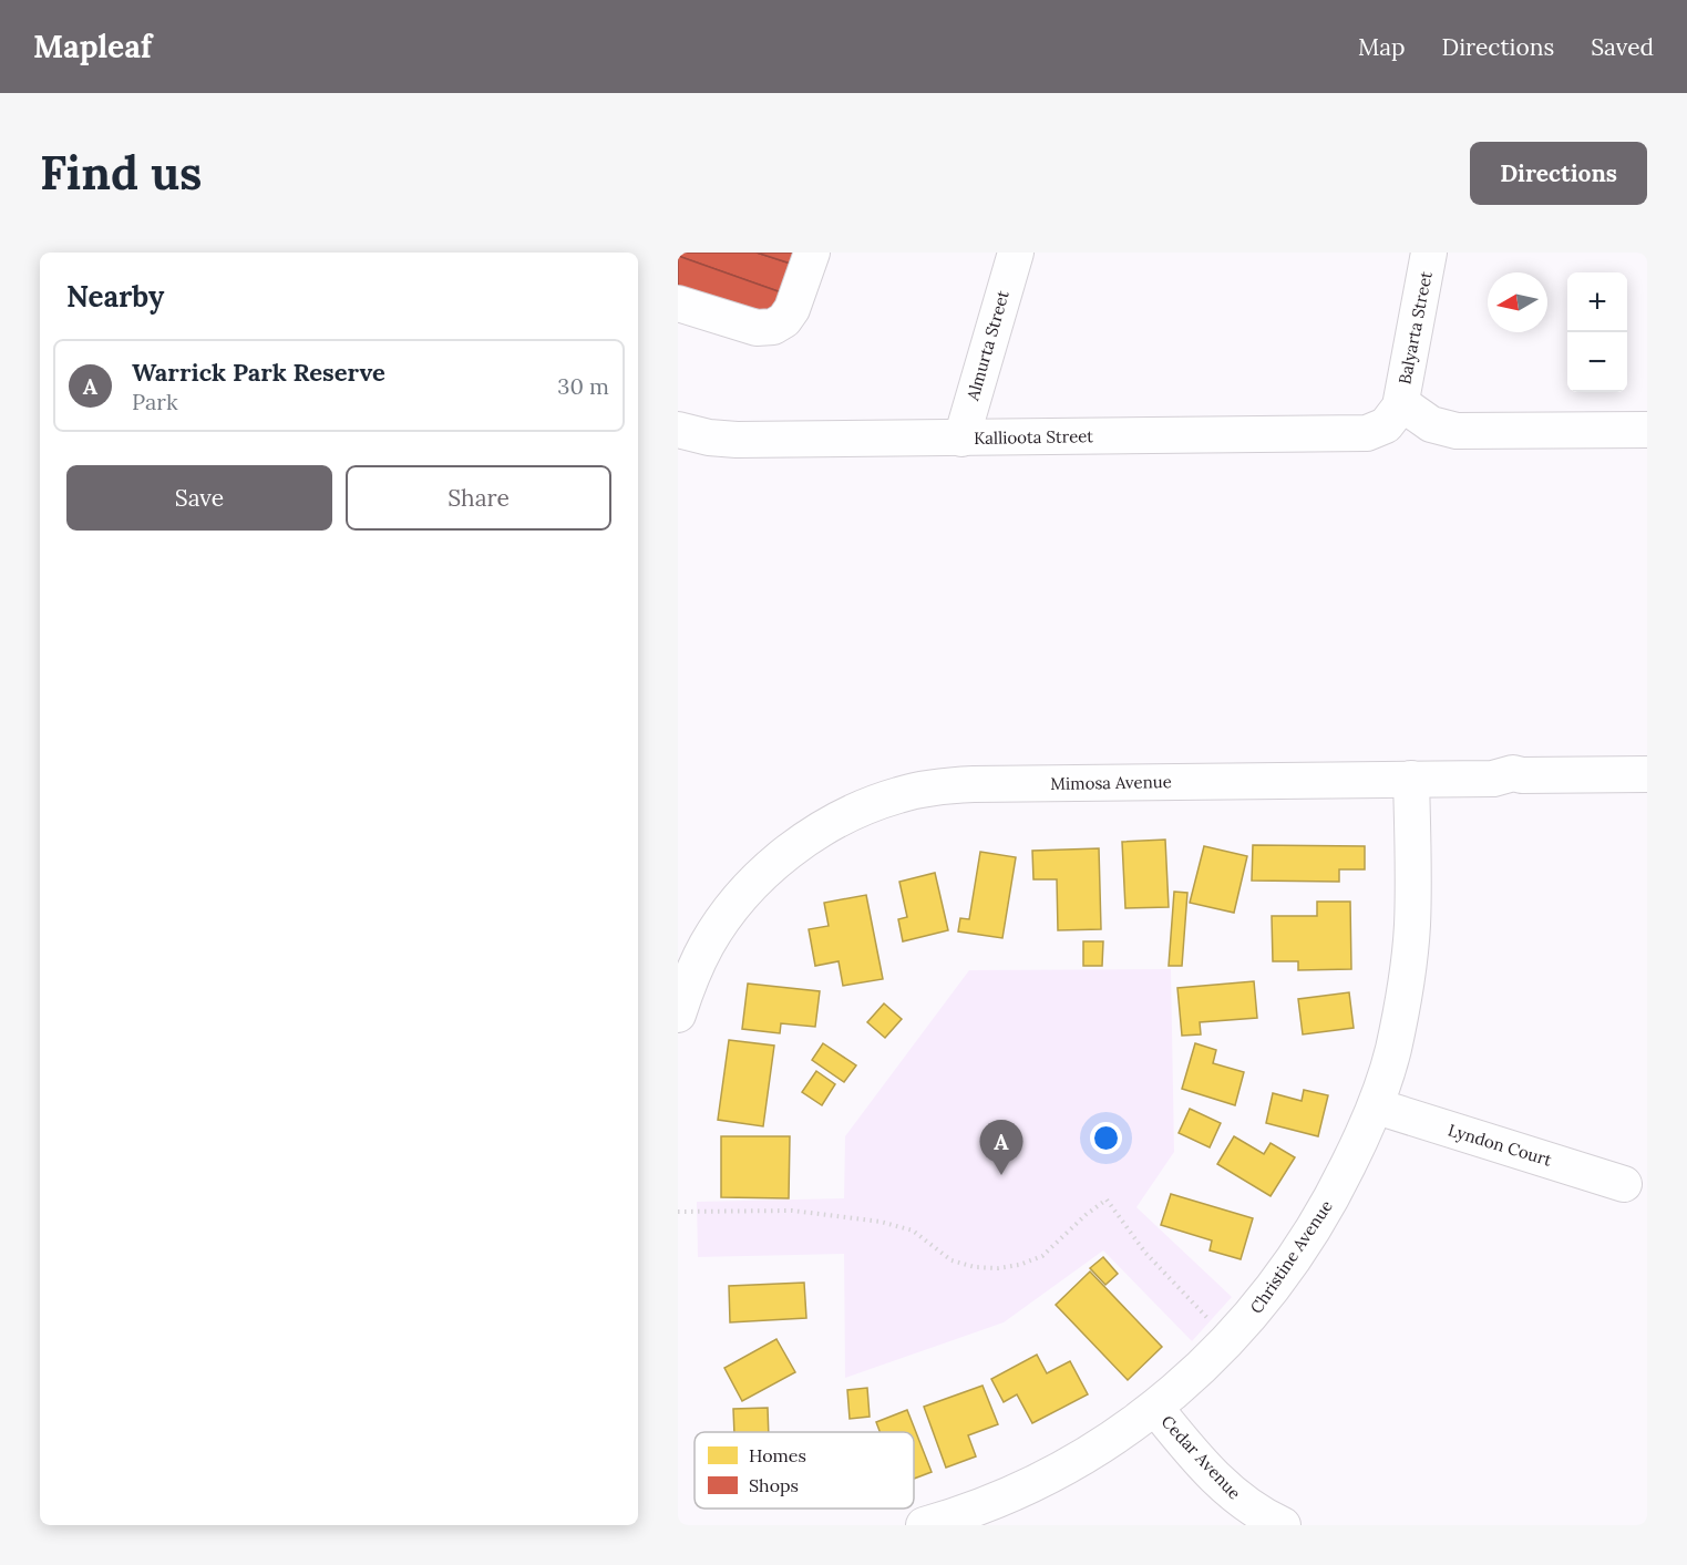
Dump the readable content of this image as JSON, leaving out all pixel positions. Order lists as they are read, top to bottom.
{
  "streets": {
    "street": [
      "Balyarta Street",
      "Almurta Street",
      "Kallioota Street",
      "Mimosa Avenue",
      "Lyndon Court",
      "Christine Avenue",
      "Cedar Avenue"
    ]
  },
  "crossings": [
    ["Balyarta Street", "Kallioota Street"],
    ["Almurta Street", "Kallioota Street"],
    ["Mimosa Avenue", "Christine Avenue"],
    ["Lyndon Court", "Christine Avenue"],
    ["Christine Avenue", "Cedar Avenue"]
  ],
  "legend": ["Homes", "Shops"],
  "north": "left",
  "page": {
    "header": "Mapleaf",
    "nav": ["Map", "Directions", "Saved"],
    "buttons": [
      "Directions",
      ["Save", "Share"]
    ],
    "title": "Find us",
    "heading": "Nearby",
    "map_buttons": ["+", "−"],
    "list": [
      {
        "mark": "A",
        "name": "Warrick Park Reserve",
        "note": "Park",
        "value": "30 m"
      }
    ],
    "pins": "A"
  }
}
